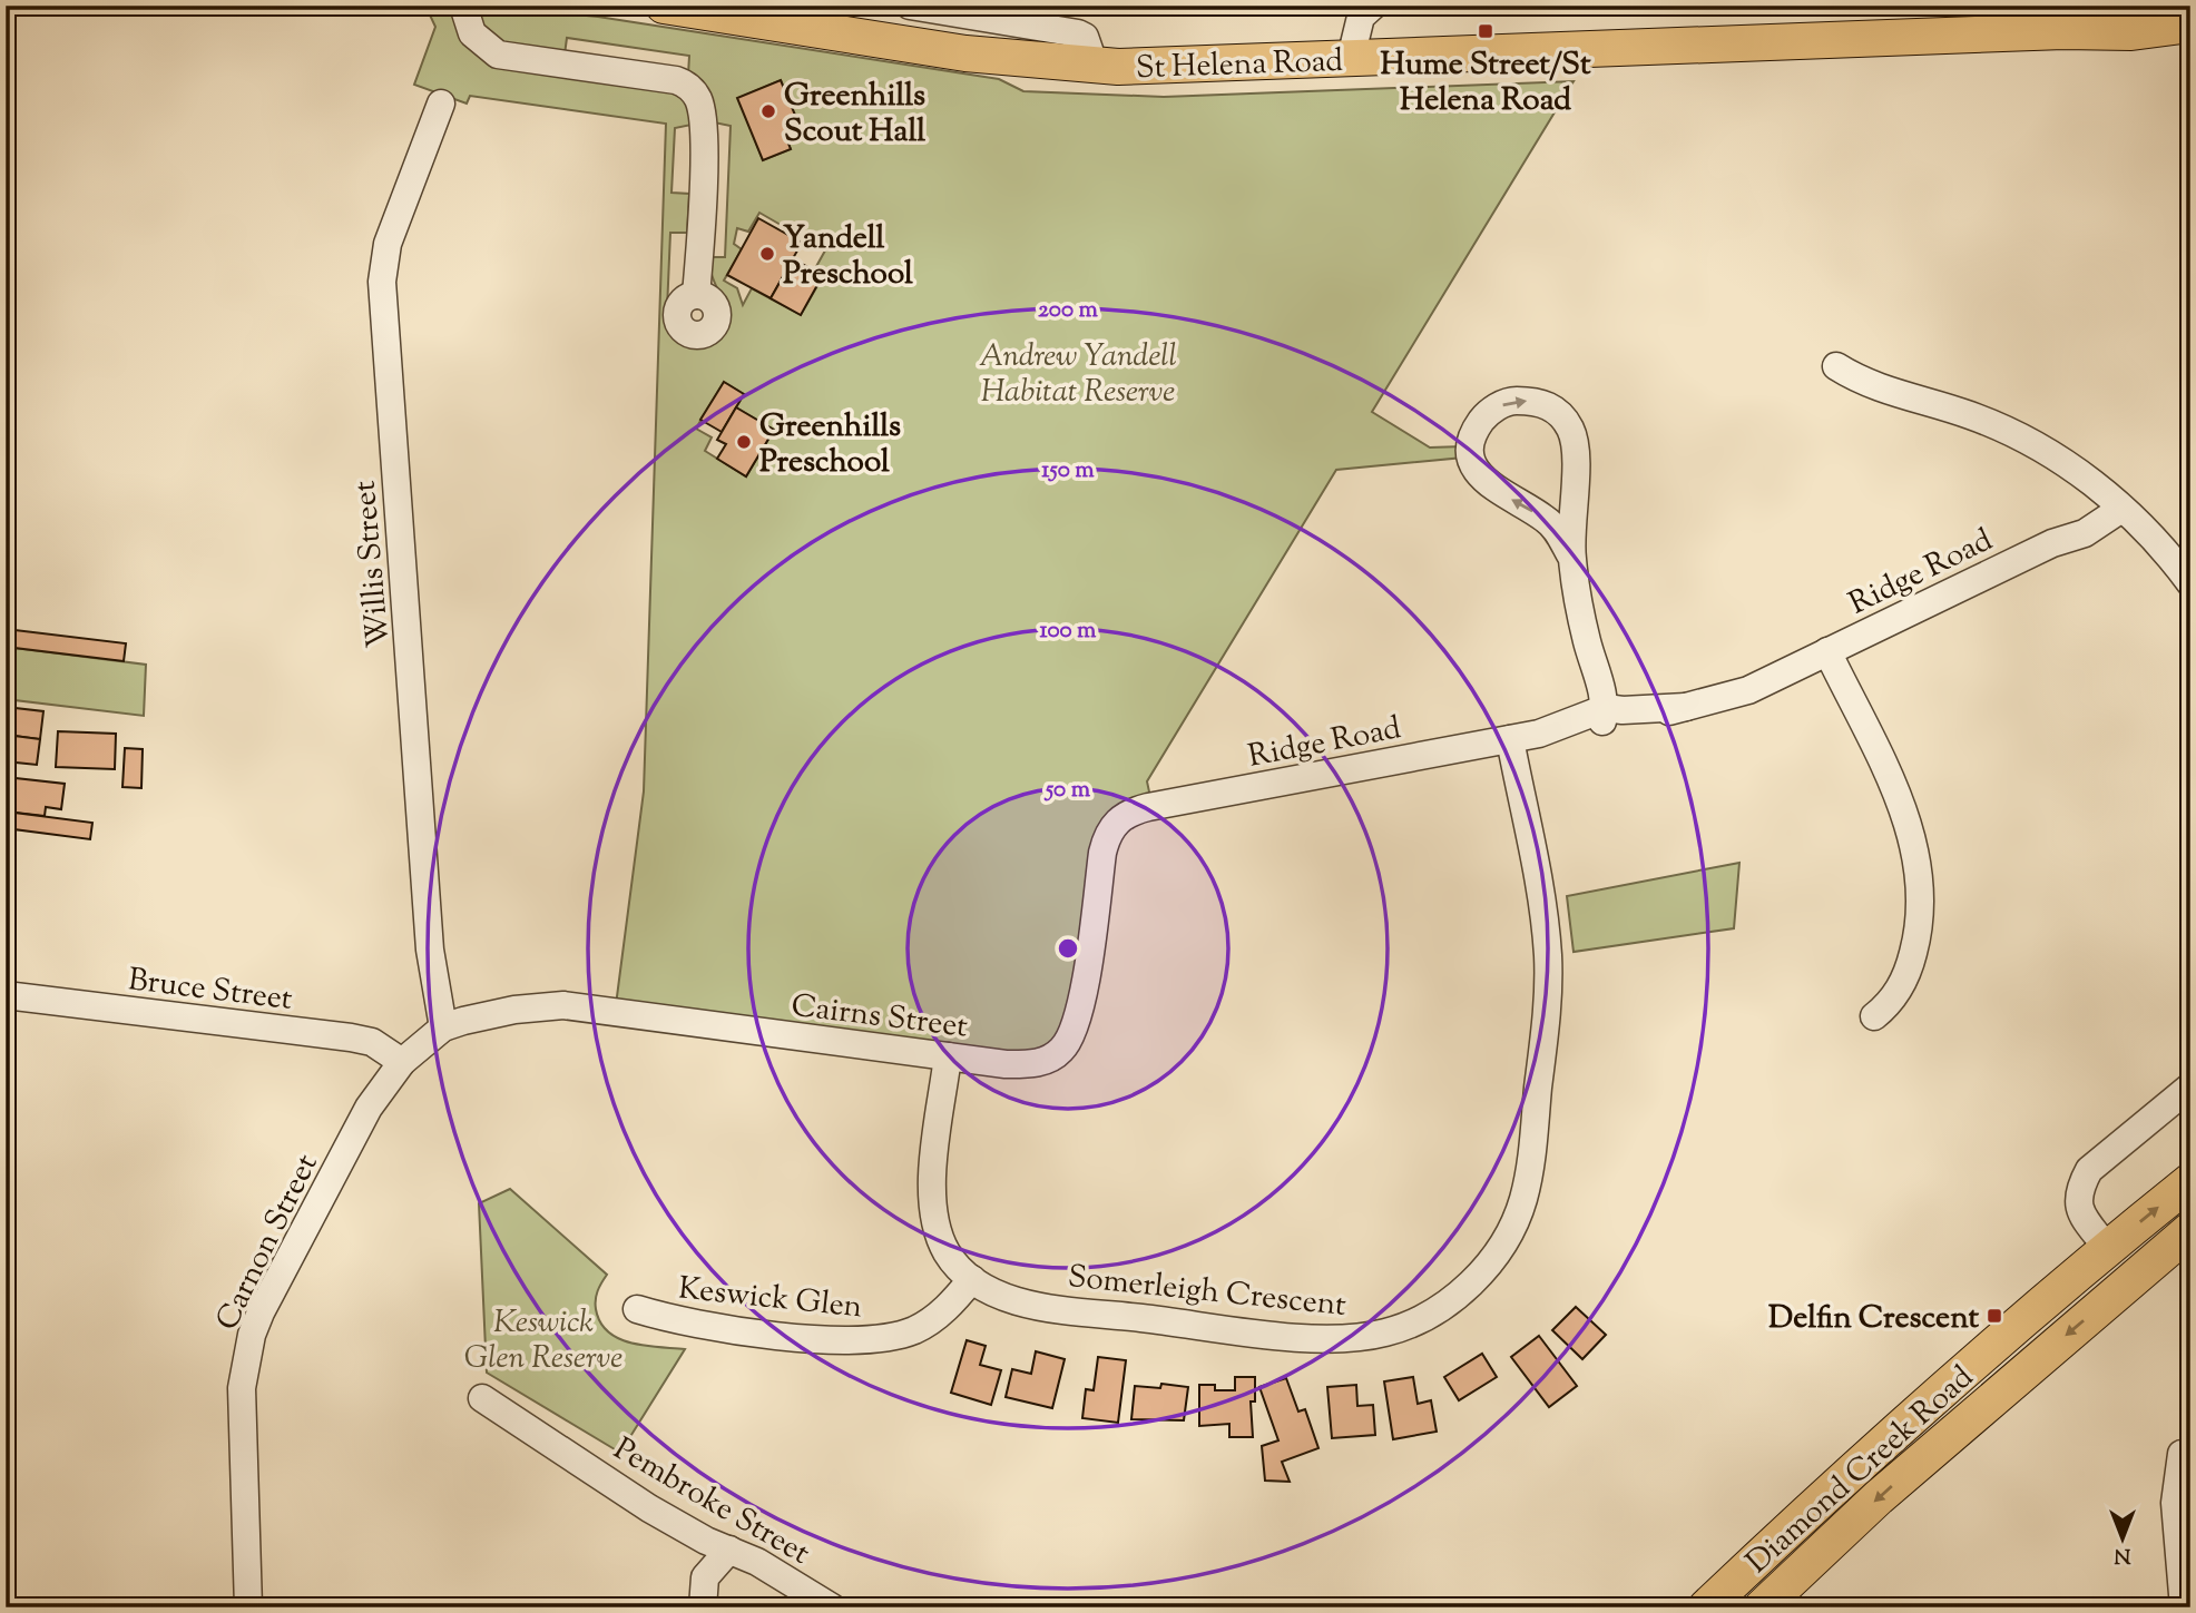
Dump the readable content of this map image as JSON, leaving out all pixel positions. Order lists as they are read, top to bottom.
{
  "streets": {
    "main road": ["St Helena Road", "Diamond Creek Road"],
    "street": [
      "Willis Street",
      "Ridge Road",
      "Bruce Street",
      "Cairns Street",
      "Carnon Street",
      "Somerleigh Crescent",
      "Keswick Glen",
      "Pembroke Street"
    ]
  },
  "crossings": [
    ["Willis Street", "Cairns Street"],
    ["Ridge Road", "Cairns Street"],
    ["Ridge Road", "Somerleigh Crescent"],
    ["Bruce Street", "Carnon Street"],
    ["Cairns Street", "Somerleigh Crescent"],
    ["Somerleigh Crescent", "Keswick Glen"]
  ],
  "parks": ["Andrew Yandell Habitat Reserve", "Keswick Glen Reserve"],
  "places": {
    "transit": ["Hume Street/St Helena Road", "Delfin Crescent"],
    "other": ["Greenhills Scout Hall", "Yandell Preschool", "Greenhills Preschool"]
  },
  "north": "bottom",
  "rings": [
    "200 m",
    "150 m",
    "100 m",
    "50 m"
  ]
}
